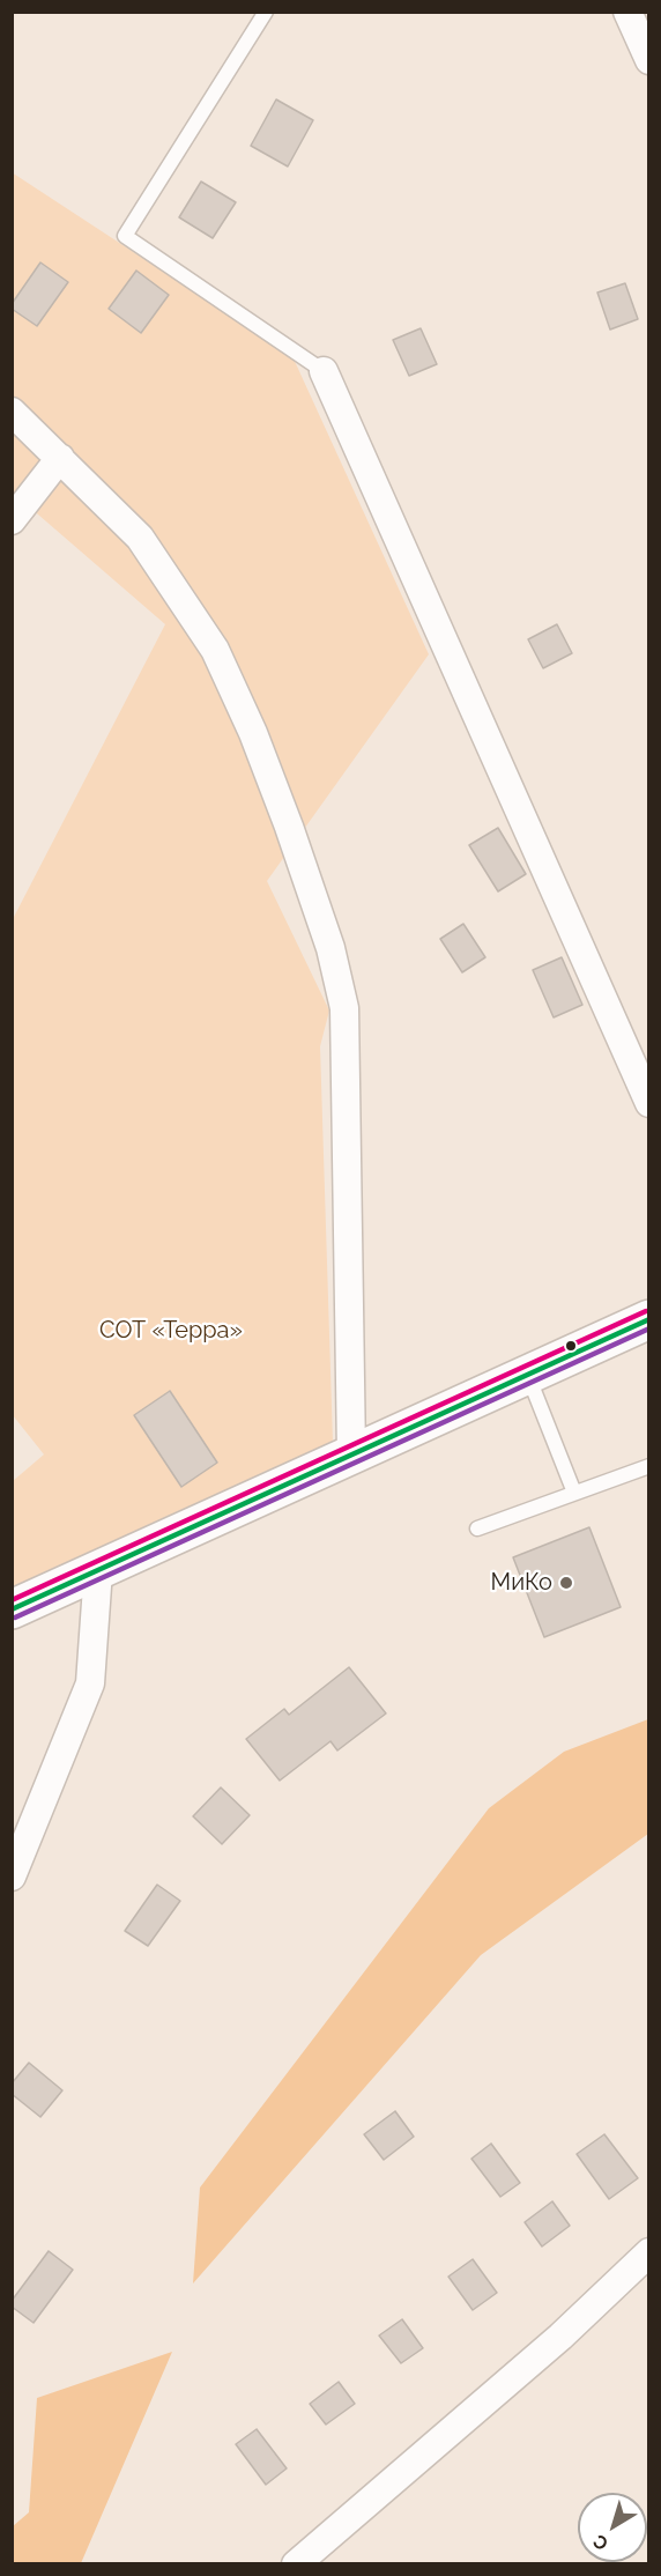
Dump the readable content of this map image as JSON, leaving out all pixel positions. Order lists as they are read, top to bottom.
{
  "parks": ["СОТ «Терра»"],
  "places": ["МиКо"],
  "north": "bottom left"
}
